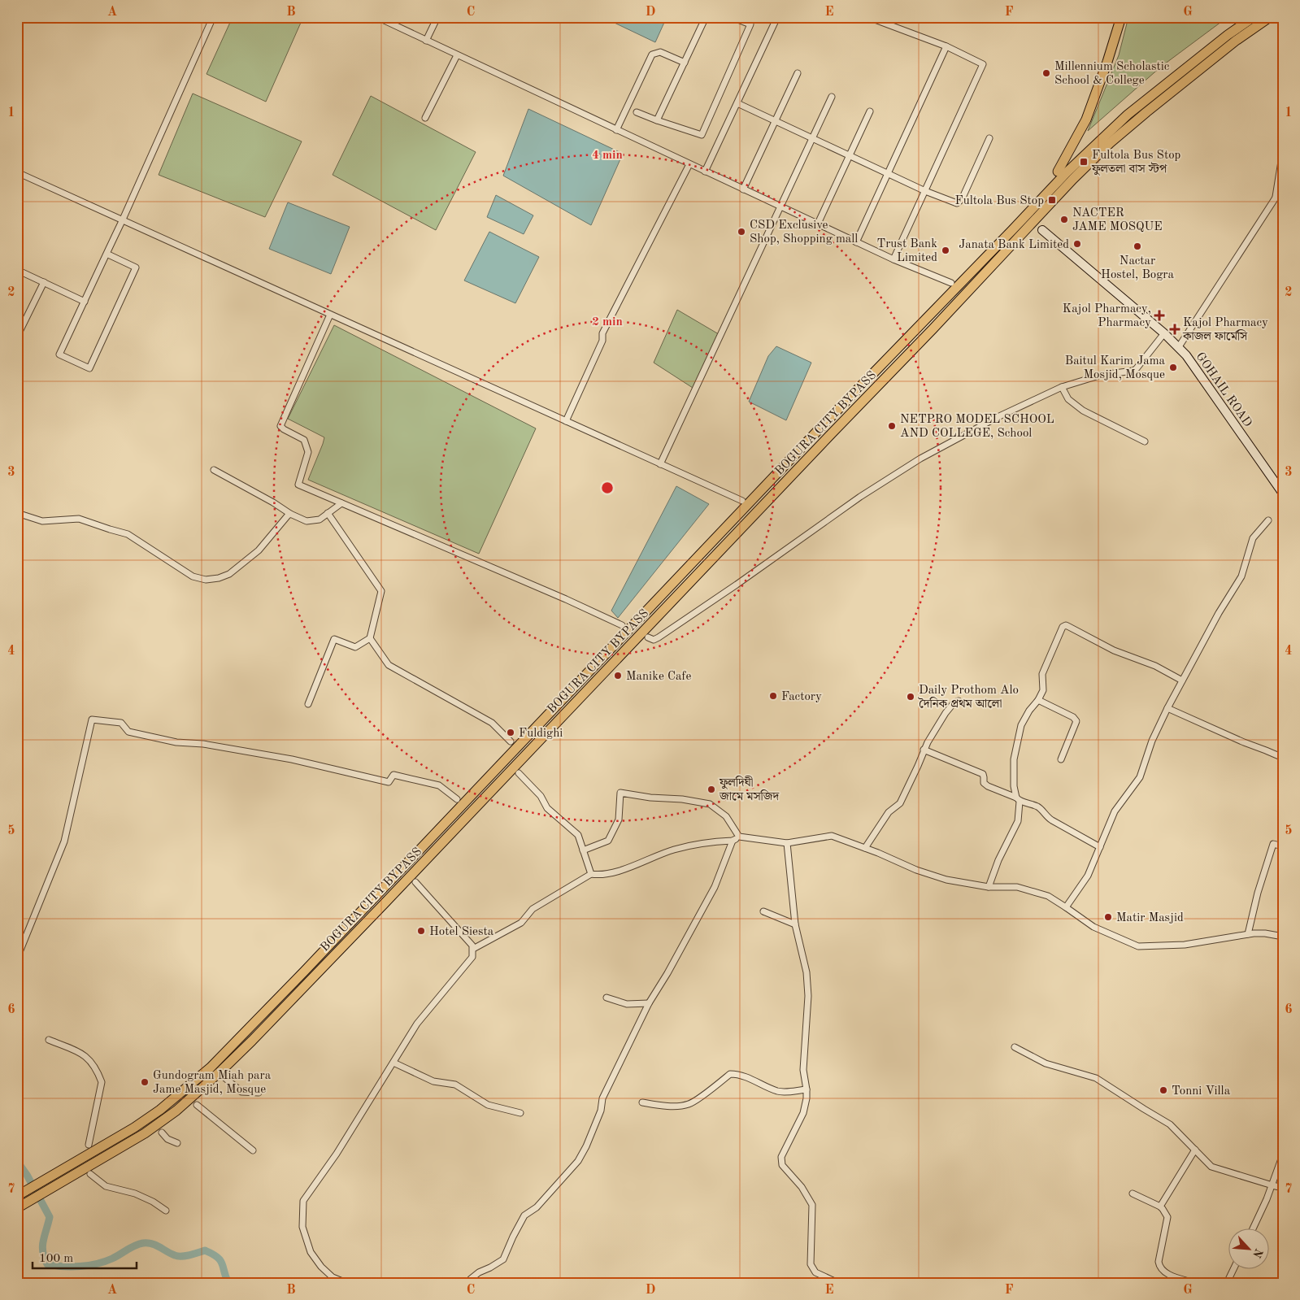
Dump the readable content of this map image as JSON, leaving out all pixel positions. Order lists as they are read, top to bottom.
{
  "streets": {
    "highway": ["BOGURA CITY BYPASS"],
    "main road": ["GOHAIL ROAD"]
  },
  "places": {
    "other": [
      "Millennium Scholastic School & College",
      "NACTER JAME MOSQUE",
      "CSD Exclusive Shop, Shopping mall",
      "Janata Bank Limited",
      "Nactar Hostel, Bogra",
      "Trust Bank Limited",
      "Baitul Karim Jama Mosjid, Mosque",
      "NETPRO MODEL SCHOOL AND COLLEGE, School",
      "Manike Cafe",
      "Factory",
      "Daily Prothom Alo দৈনিক প্রথম আলো",
      "Fuldighi",
      "ফুলদিঘী জামে মসজিদ",
      "Matir Masjid",
      "Hotel Siesta",
      "Gundogram Miah para Jame Masjid, Mosque",
      "Tonni Villa"
    ],
    "transit": ["Fultola Bus Stop ফুলতলা বাস স্টপ", "Fultola Bus Stop"],
    "health": ["Kajol Pharmacy, Pharmacy", "Kajol Pharmacy কাজল ফার্মেসি"]
  },
  "scale_bar": "100 m",
  "north": "bottom right",
  "grid": {
    "columns": [
      "A",
      "B",
      "C",
      "D",
      "E",
      "F",
      "G"
    ],
    "rows": [
      "1",
      "2",
      "3",
      "4",
      "5",
      "6",
      "7"
    ]
  },
  "rings": ["4 min", "2 min"]
}
